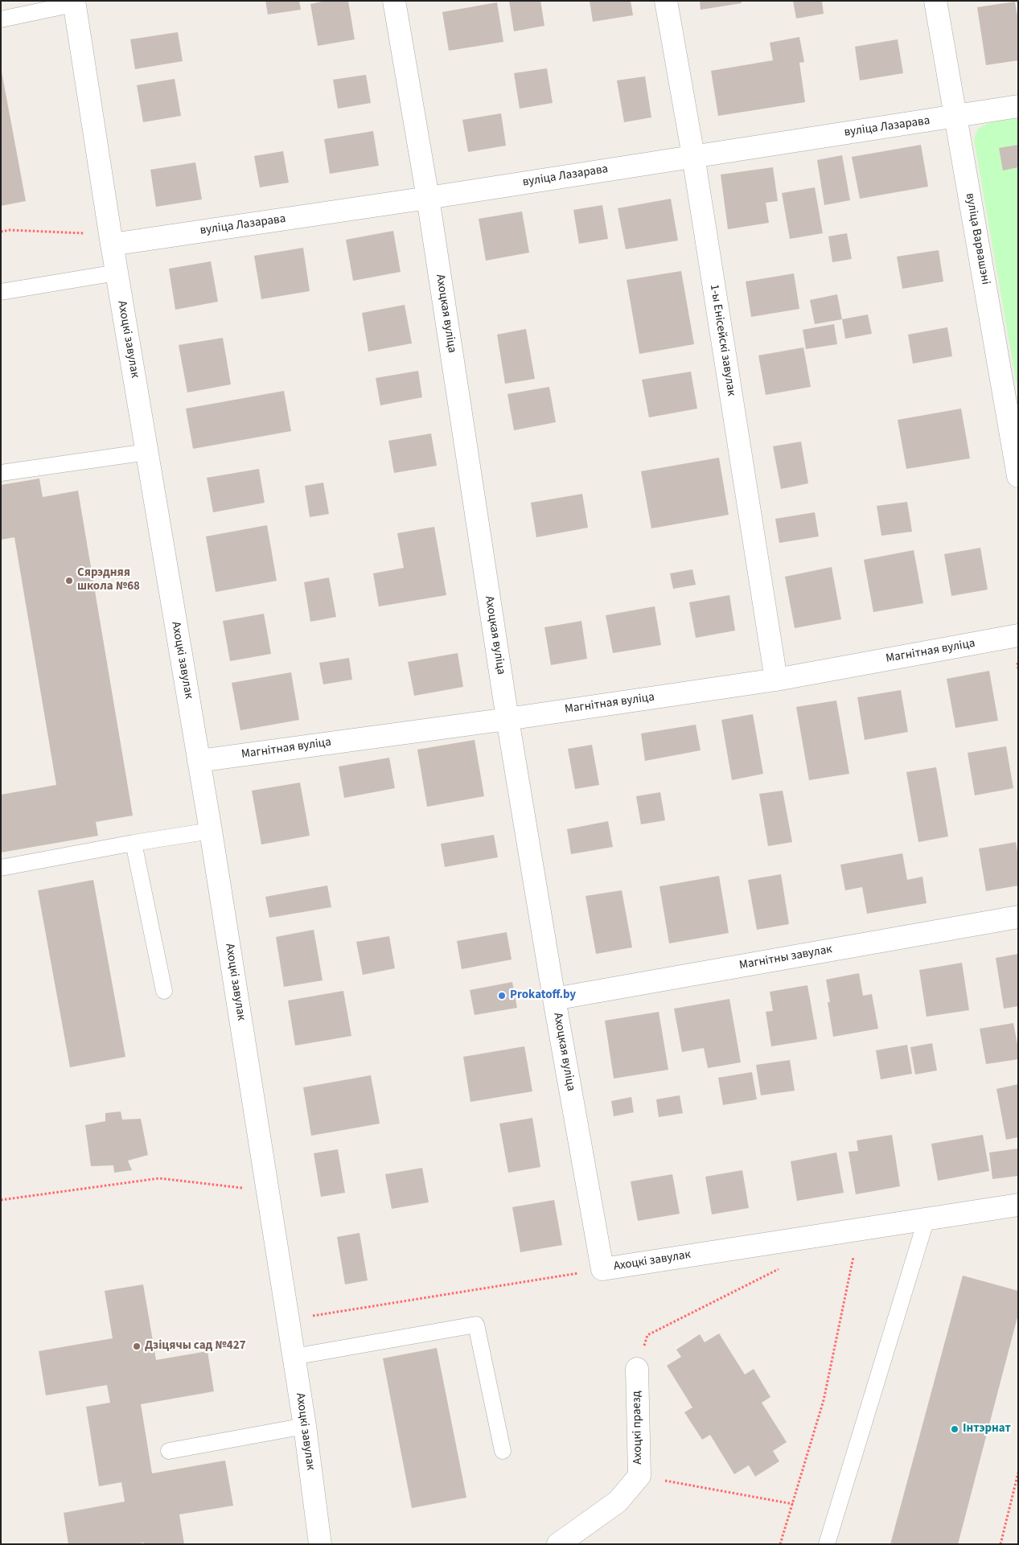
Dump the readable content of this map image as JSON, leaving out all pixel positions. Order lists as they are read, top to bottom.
{
  "streets": {
    "street": [
      "вуліца Лазарава",
      "вуліца Варвашэні",
      "Ахоцкая вуліца",
      "Ахоцкі завулак",
      "1-ы Енісейскі завулак",
      "Магнітная вуліца",
      "Магнітны завулак",
      "Ахоцкі праезд"
    ]
  },
  "crossings": [
    ["вуліца Лазарава", "вуліца Варвашэні"],
    ["вуліца Лазарава", "Ахоцкая вуліца"],
    ["вуліца Лазарава", "Ахоцкі завулак"],
    ["вуліца Лазарава", "1-ы Енісейскі завулак"],
    ["Ахоцкая вуліца", "Ахоцкі завулак"],
    ["Ахоцкая вуліца", "Магнітная вуліца"],
    ["Ахоцкая вуліца", "Магнітны завулак"],
    ["Ахоцкі завулак", "Магнітная вуліца"],
    ["1-ы Енісейскі завулак", "Магнітная вуліца"]
  ],
  "places": [
    "Сярэдняя школа №68",
    "Prokatoff.by",
    "Дзіцячы сад №427",
    "Інтэрнат"
  ]
}
